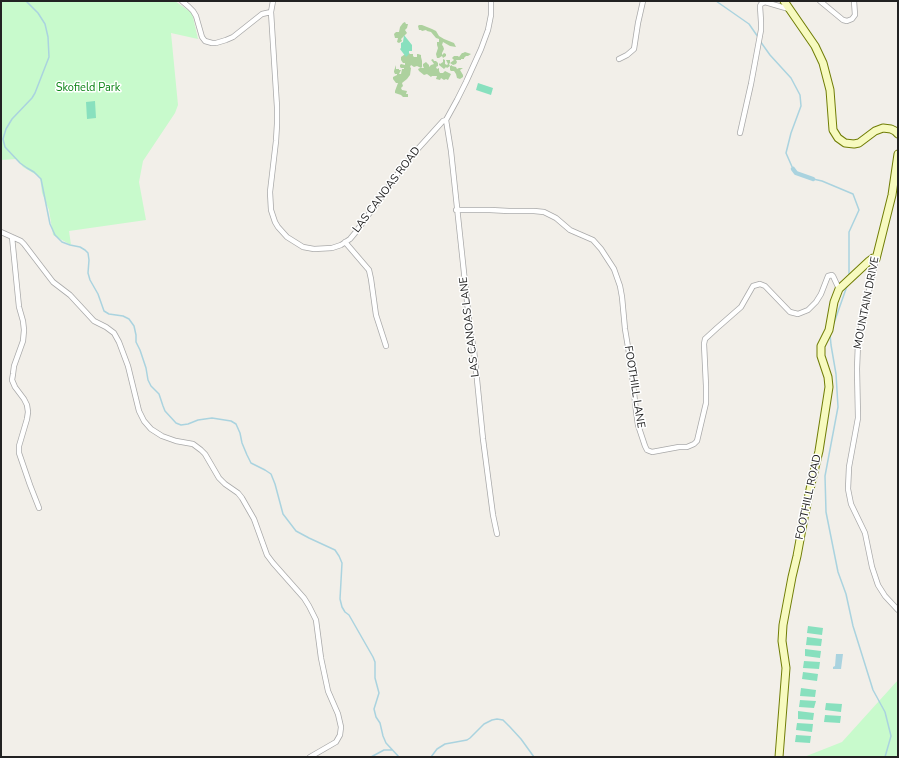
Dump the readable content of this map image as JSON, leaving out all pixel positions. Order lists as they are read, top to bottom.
{
  "streets": {
    "main road": ["MOUNTAIN DRIVE", "FOOTHILL ROAD"],
    "street": ["LAS CANOAS ROAD", "LAS CANOAS LANE", "FOOTHILL LANE"]
  },
  "crossings": [
    ["LAS CANOAS ROAD", "LAS CANOAS LANE"],
    ["LAS CANOAS LANE", "FOOTHILL LANE"],
    ["FOOTHILL LANE", "FOOTHILL ROAD"]
  ],
  "parks": ["Skofield Park"]
}
